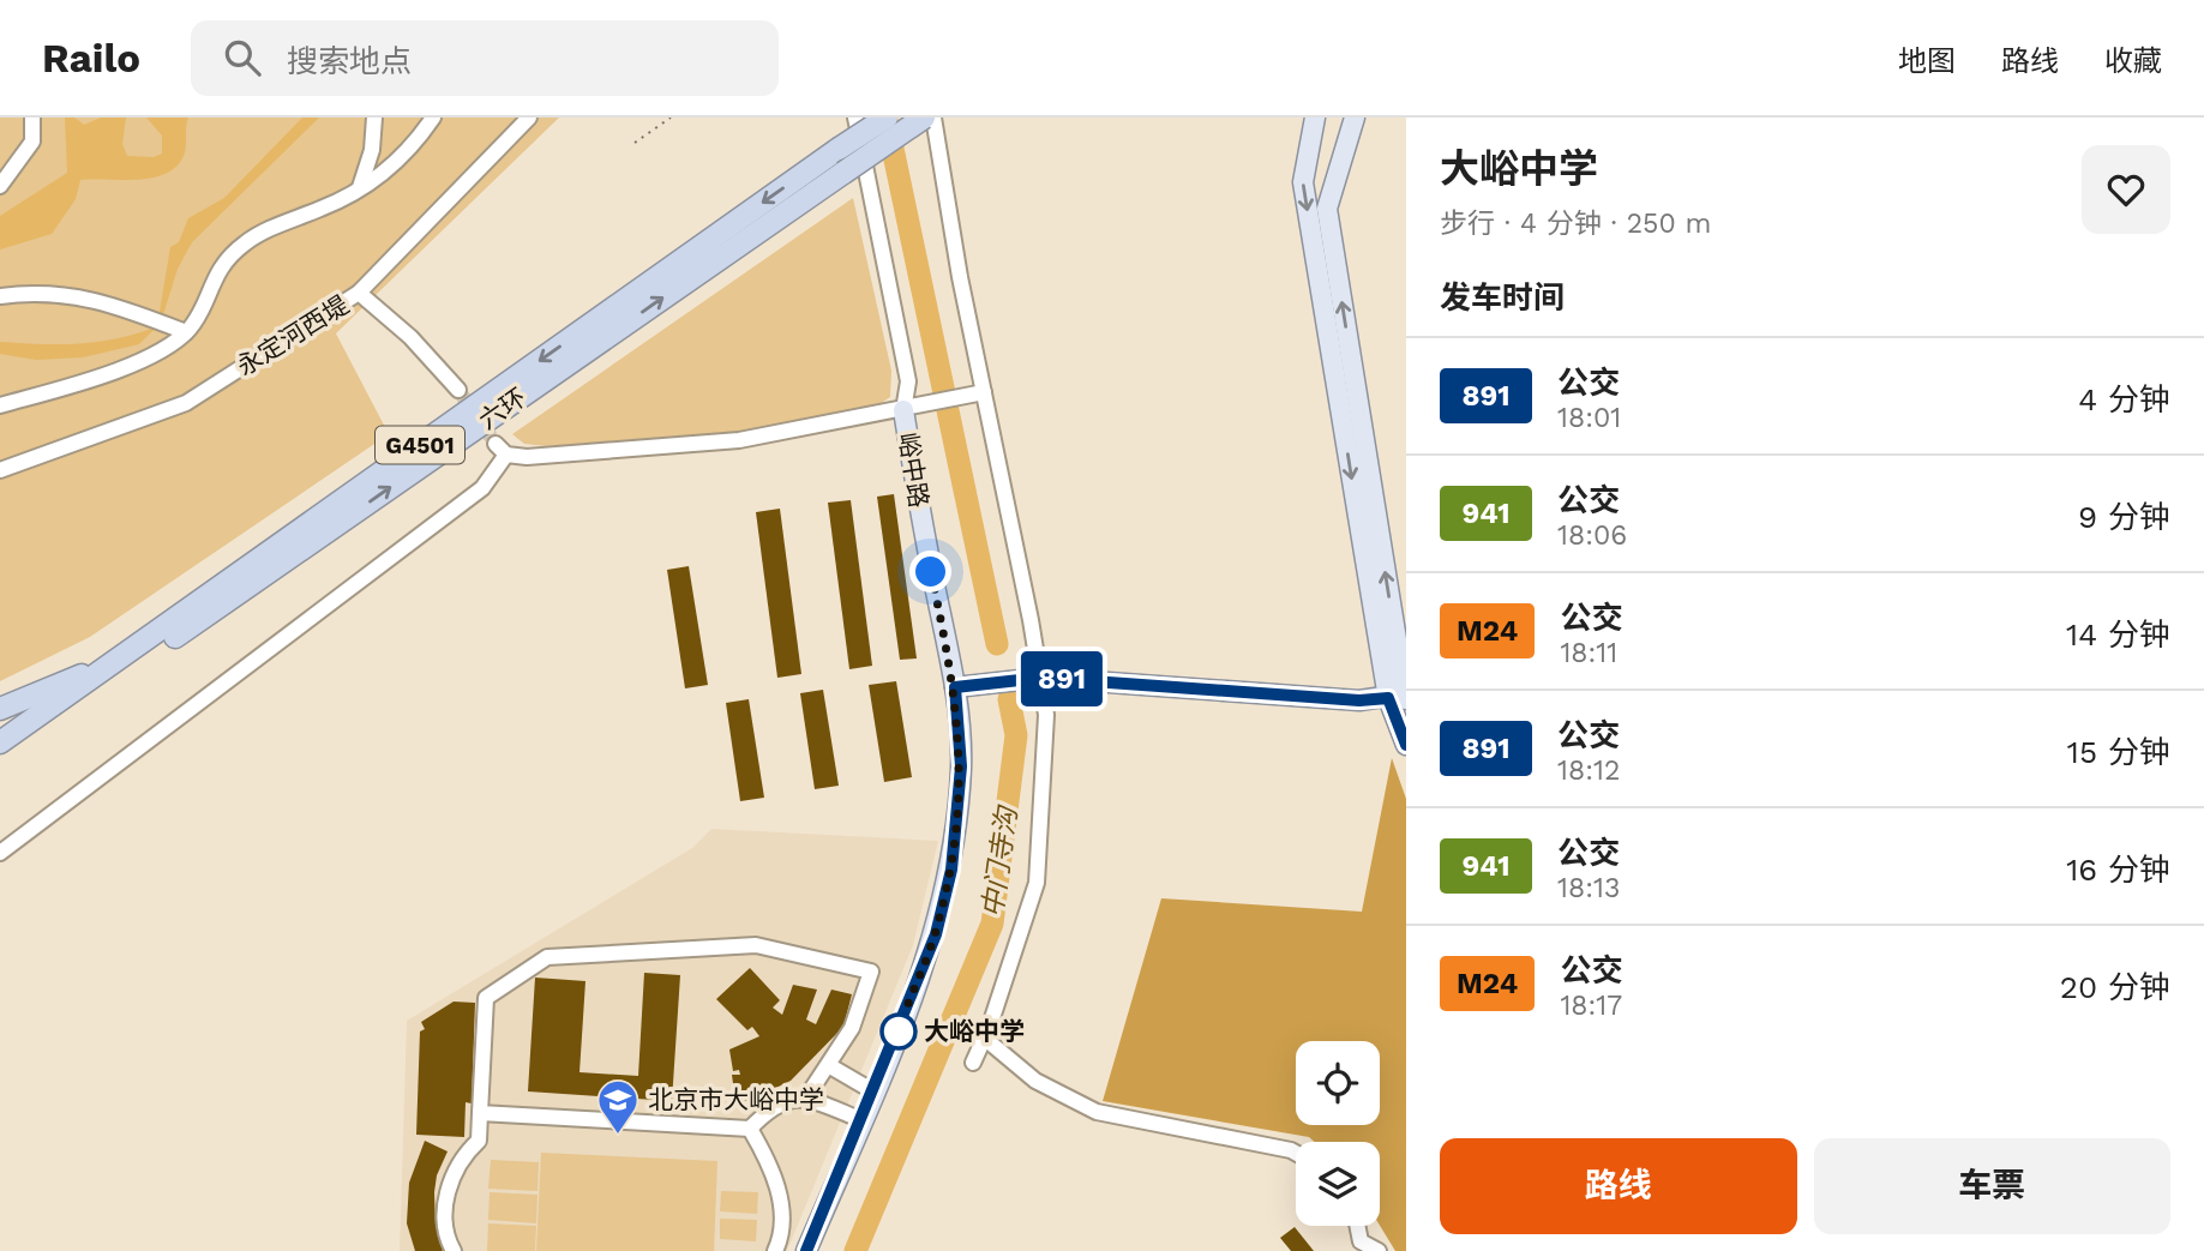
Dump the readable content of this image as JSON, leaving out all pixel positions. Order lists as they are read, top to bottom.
{
  "streets": {
    "highway": ["六环", "G4501"],
    "main road": ["峪中路"],
    "street": ["永定河西堤"]
  },
  "water": ["中门寺沟"],
  "places": {
    "other": ["大峪中学"],
    "school or university": ["北京市大峪中学"]
  },
  "lines": ["bus line 891"],
  "page": {
    "header": "Railo",
    "search": "搜索地点",
    "nav": ["地图", "路线", "收藏"],
    "on_map": "891",
    "heading": [
      ["大峪中学", "步行 · 4 分钟 · 250 m"],
      "发车时间"
    ],
    "list": [
      {
        "mark": "891",
        "name": "公交",
        "note": "18:01",
        "value": "4 分钟"
      },
      {
        "mark": "941",
        "name": "公交",
        "note": "18:06",
        "value": "9 分钟"
      },
      {
        "mark": "M24",
        "name": "公交",
        "note": "18:11",
        "value": "14 分钟"
      },
      {
        "mark": "891",
        "name": "公交",
        "note": "18:12",
        "value": "15 分钟"
      },
      {
        "mark": "941",
        "name": "公交",
        "note": "18:13",
        "value": "16 分钟"
      },
      {
        "mark": "M24",
        "name": "公交",
        "note": "18:17",
        "value": "20 分钟"
      }
    ],
    "buttons": ["路线", "车票"]
  }
}
